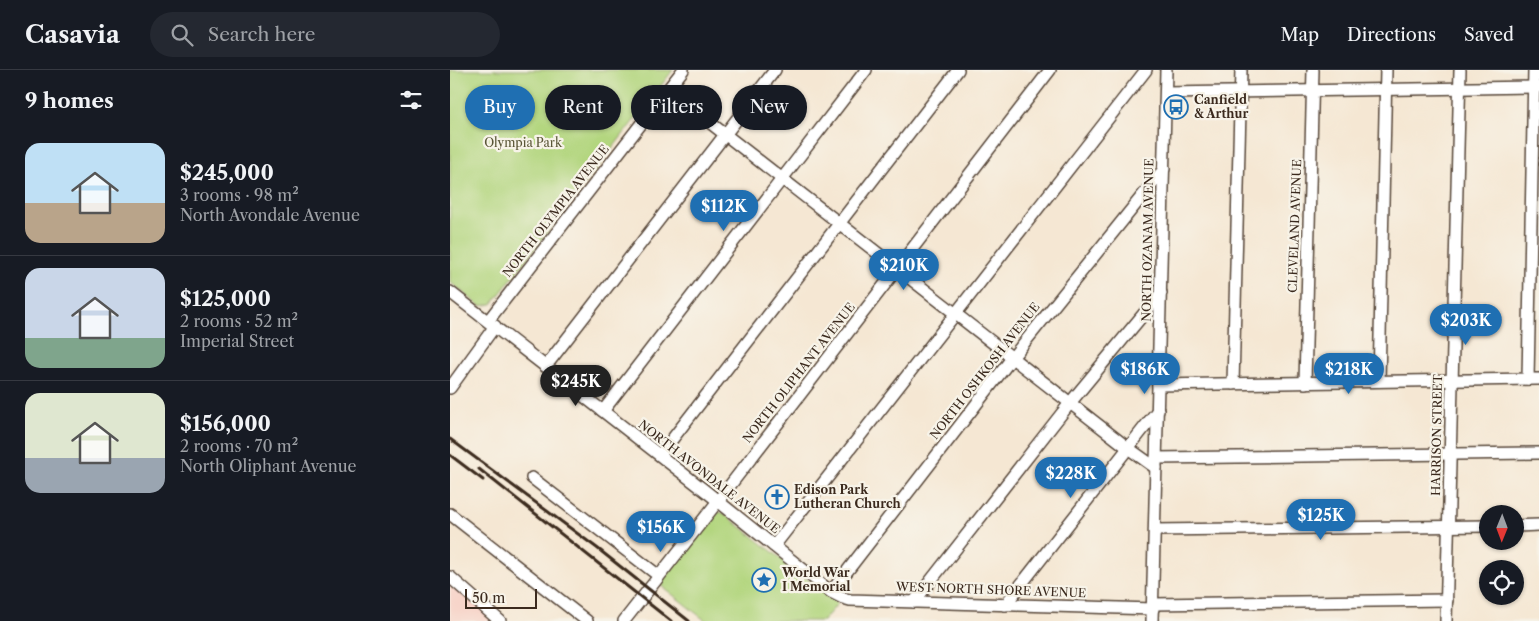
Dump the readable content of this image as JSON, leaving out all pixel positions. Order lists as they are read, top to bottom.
{
  "streets": {
    "street": [
      "NORTH OLYMPIA AVENUE",
      "CLEVELAND AVENUE",
      "NORTH OZANAM AVENUE",
      "NORTH OSHKOSH AVENUE",
      "NORTH OLIPHANT AVENUE",
      "HARRISON STREET",
      "NORTH AVONDALE AVENUE",
      "WEST NORTH SHORE AVENUE"
    ]
  },
  "crossings": [
    ["NORTH OLYMPIA AVENUE", "NORTH AVONDALE AVENUE"],
    ["NORTH OZANAM AVENUE", "NORTH OSHKOSH AVENUE"],
    ["NORTH OZANAM AVENUE", "WEST NORTH SHORE AVENUE"],
    ["NORTH OSHKOSH AVENUE", "NORTH AVONDALE AVENUE"],
    ["NORTH OSHKOSH AVENUE", "WEST NORTH SHORE AVENUE"],
    ["NORTH OLIPHANT AVENUE", "NORTH AVONDALE AVENUE"],
    ["HARRISON STREET", "WEST NORTH SHORE AVENUE"],
    ["NORTH AVONDALE AVENUE", "WEST NORTH SHORE AVENUE"]
  ],
  "parks": ["Olympia Park"],
  "places": {
    "bus stop": ["Canfield & Arthur"],
    "church": ["Edison Park Lutheran Church"],
    "place": ["World War I Memorial"]
  },
  "scale_bar": "50 m",
  "north": "bottom",
  "page": {
    "header": "Casavia",
    "search": "Search here",
    "nav": ["Map", "Directions", "Saved"],
    "heading": "9 homes",
    "chip": [
      "Buy",
      "Rent",
      "Filters",
      "New"
    ],
    "list": [
      {
        "name": "$245,000",
        "note": "3 rooms · 98 m² · North Avondale Avenue"
      },
      {
        "name": "$125,000",
        "note": "2 rooms · 52 m² · Imperial Street"
      },
      {
        "name": "$156,000",
        "note": "2 rooms · 70 m² · North Oliphant Avenue"
      }
    ],
    "price": [
      "$112K",
      "$210K",
      "$203K",
      "$186K",
      "$218K",
      "$245K",
      "$228K",
      "$125K",
      "$156K"
    ],
    "scale": "50 m"
  }
}
